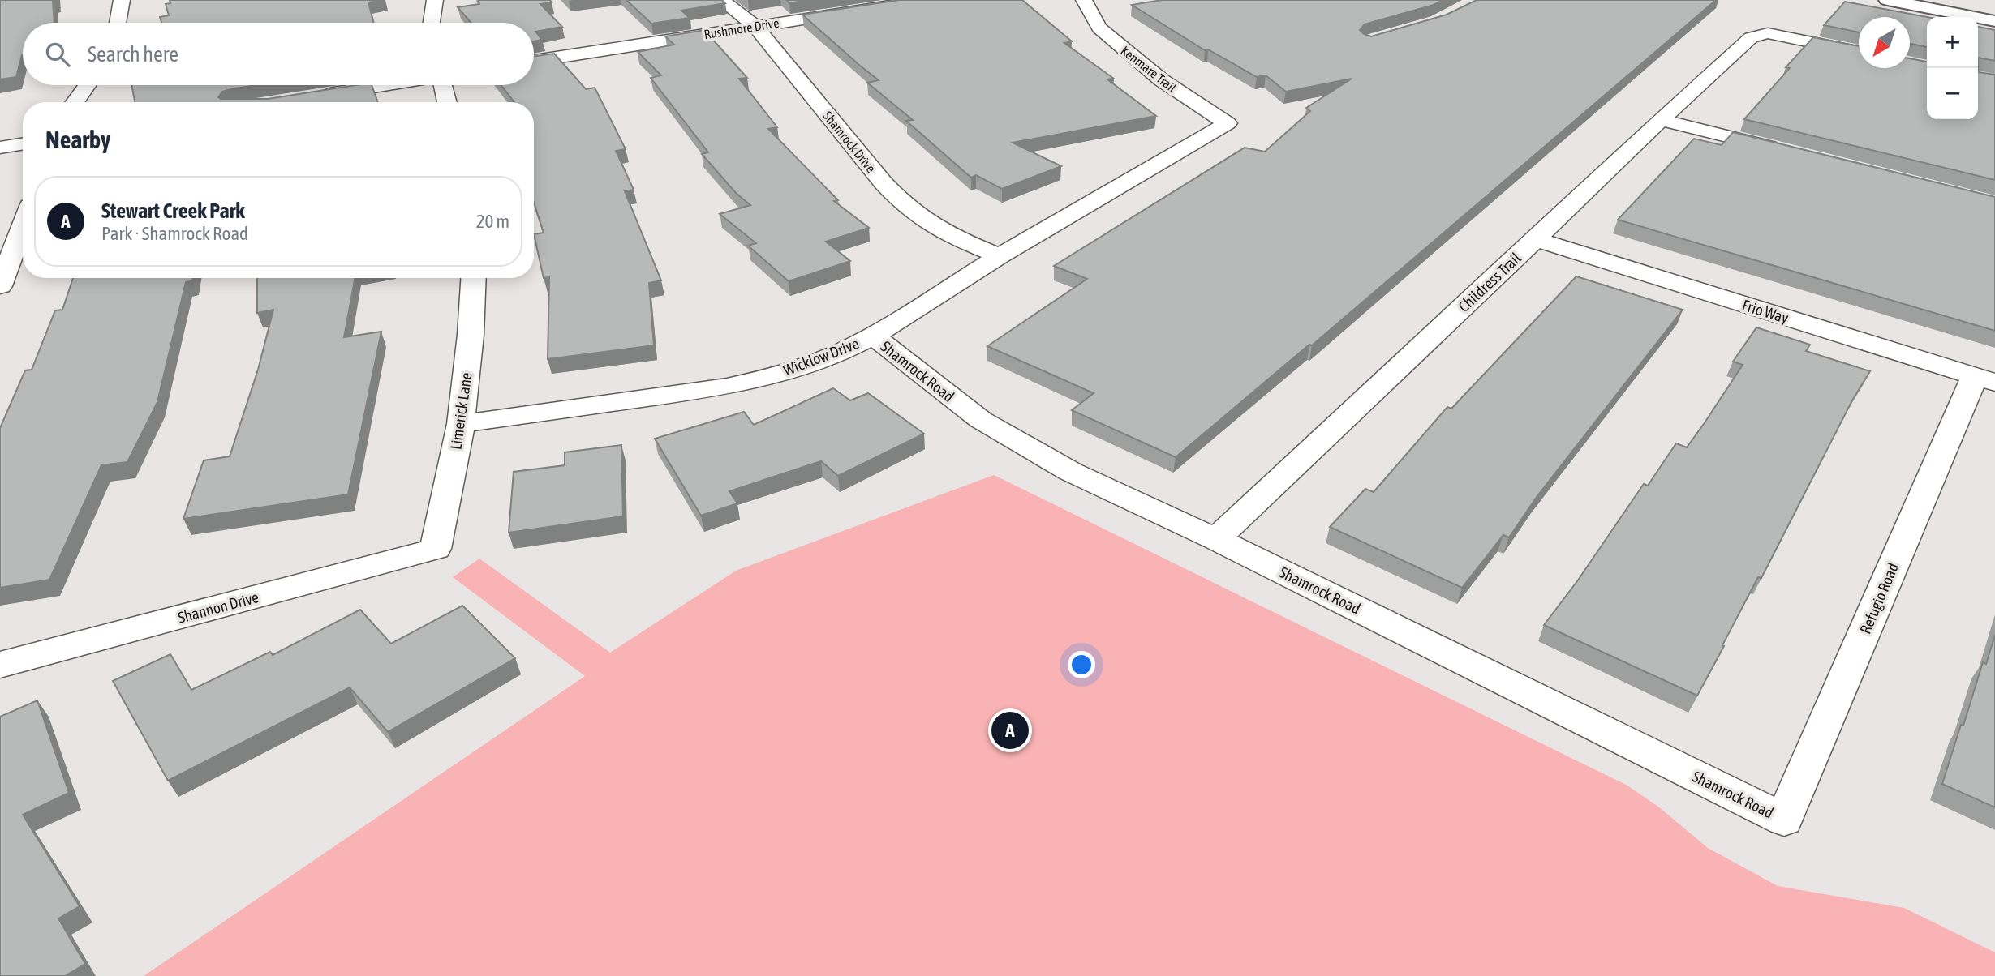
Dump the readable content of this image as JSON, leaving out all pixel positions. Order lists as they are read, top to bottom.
{
  "streets": {
    "street": [
      "Rushmore Drive",
      "Kenmare Trail",
      "Shamrock Drive",
      "Childress Trail",
      "Frio Way",
      "Wicklow Drive",
      "Shamrock Road",
      "Limerick Lane",
      "Refugio Road",
      "Shannon Drive"
    ]
  },
  "crossings": [
    ["Rushmore Drive", "Shamrock Drive"],
    ["Kenmare Trail", "Wicklow Drive"],
    ["Shamrock Drive", "Wicklow Drive"],
    ["Childress Trail", "Frio Way"],
    ["Childress Trail", "Shamrock Road"],
    ["Frio Way", "Refugio Road"],
    ["Wicklow Drive", "Shamrock Road"],
    ["Wicklow Drive", "Limerick Lane"],
    ["Shamrock Road", "Refugio Road"],
    ["Limerick Lane", "Shannon Drive"]
  ],
  "north": "bottom left",
  "page": {
    "map_buttons": ["+", "−"],
    "search": "Search here",
    "heading": "Nearby",
    "list": [
      {
        "mark": "A",
        "name": "Stewart Creek Park",
        "note": "Park · Shamrock Road",
        "value": "20 m"
      }
    ],
    "pins": "A"
  }
}
